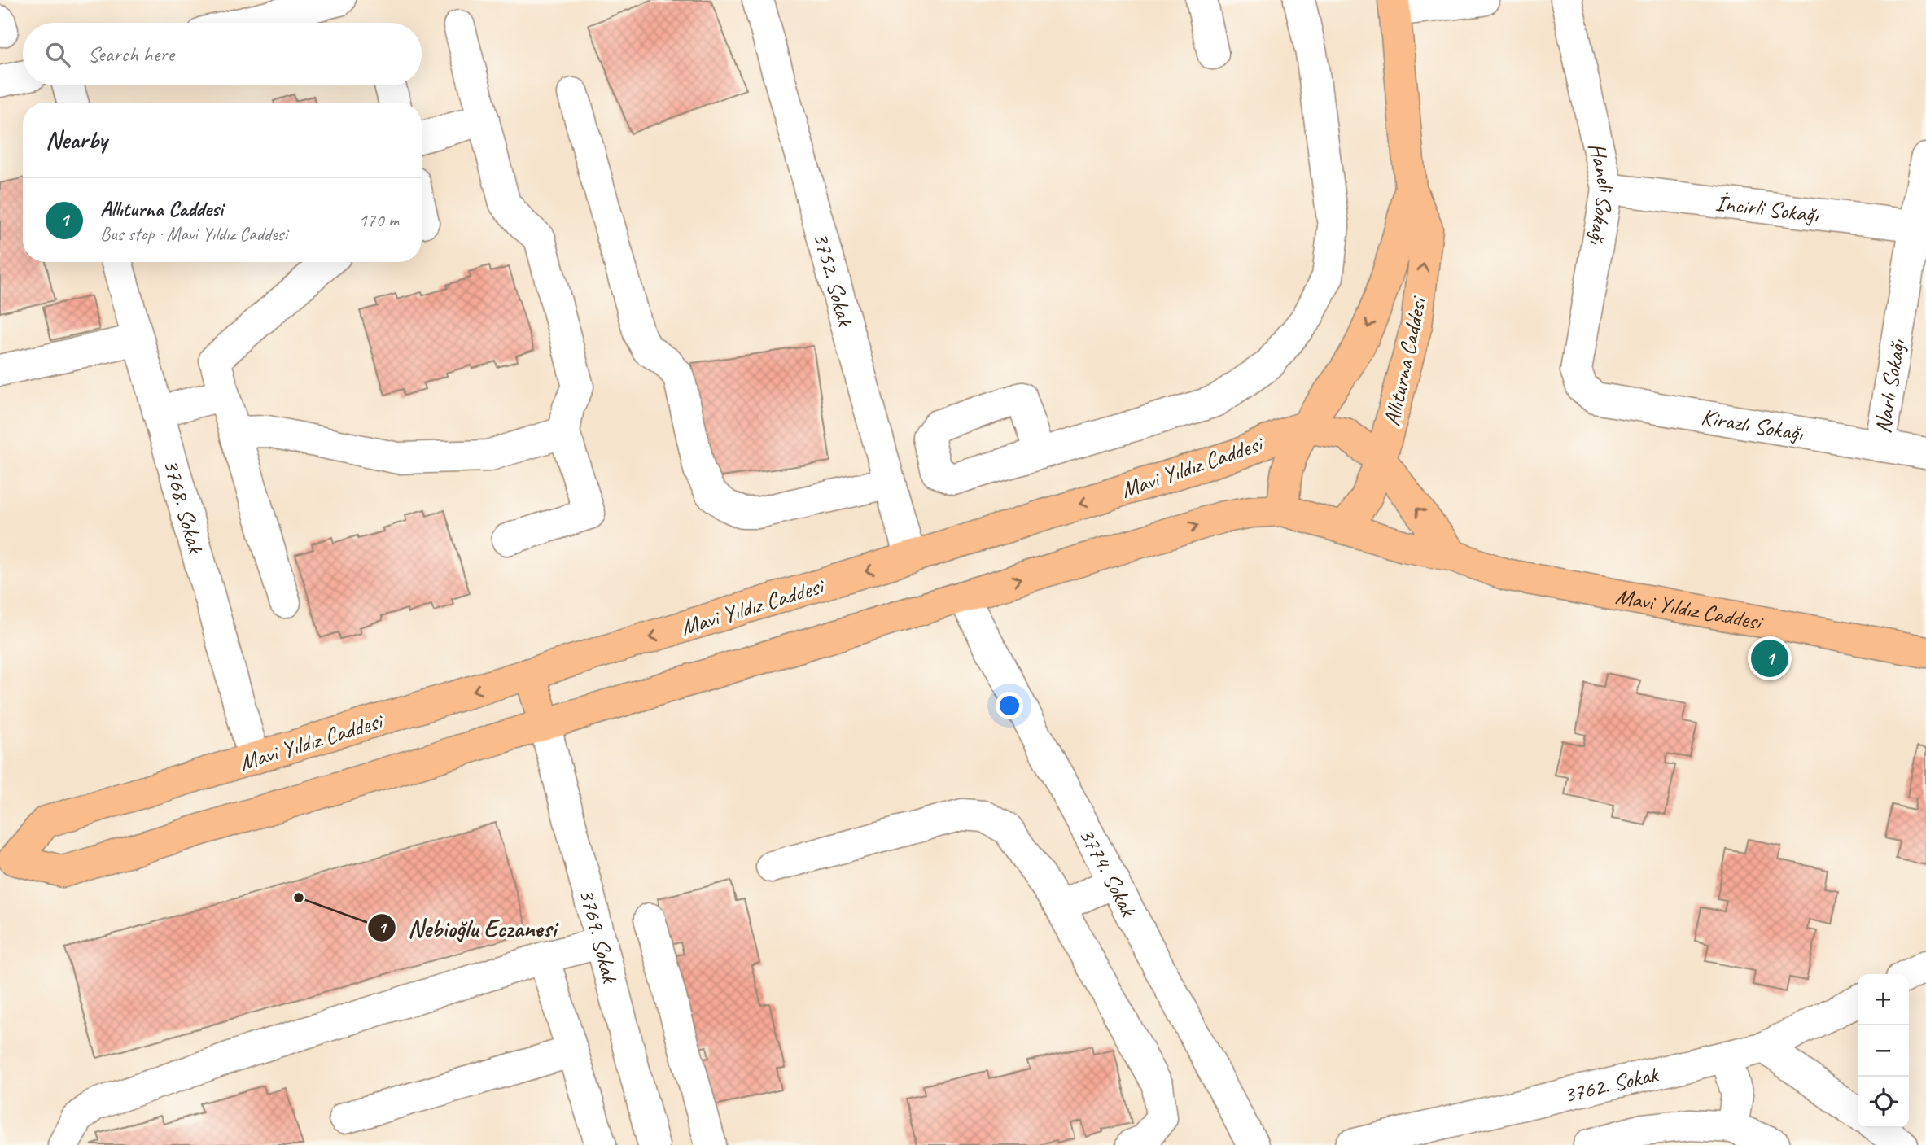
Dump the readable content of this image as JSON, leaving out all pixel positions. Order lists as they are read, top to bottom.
{
  "streets": {
    "main road": ["Allıturna Caddesi", "Mavi Yıldız Caddesi"],
    "street": [
      "Haneli Sokağı",
      "İncirli Sokağı",
      "3752. Sokak",
      "Narlı Sokağı",
      "Kirazlı Sokağı",
      "3768. Sokak",
      "3774. Sokak",
      "3769. Sokak",
      "3762. Sokak"
    ]
  },
  "crossings": [
    ["Haneli Sokağı", "İncirli Sokağı"],
    ["Haneli Sokağı", "Kirazlı Sokağı"],
    ["İncirli Sokağı", "Narlı Sokağı"],
    ["3752. Sokak", "Mavi Yıldız Caddesi"],
    ["Allıturna Caddesi", "Mavi Yıldız Caddesi"],
    ["Narlı Sokağı", "Kirazlı Sokağı"],
    ["Mavi Yıldız Caddesi", "3768. Sokak"],
    ["Mavi Yıldız Caddesi", "3774. Sokak"],
    ["Mavi Yıldız Caddesi", "3769. Sokak"]
  ],
  "places": ["Nebioğlu Eczanesi"],
  "page": {
    "search": "Search here",
    "heading": "Nearby",
    "list": [
      {
        "mark": "1",
        "name": "Allıturna Caddesi",
        "note": "Bus stop · Mavi Yıldız Caddesi",
        "value": "170 m"
      }
    ],
    "pins": "1",
    "map_buttons": ["+", "−"]
  }
}
